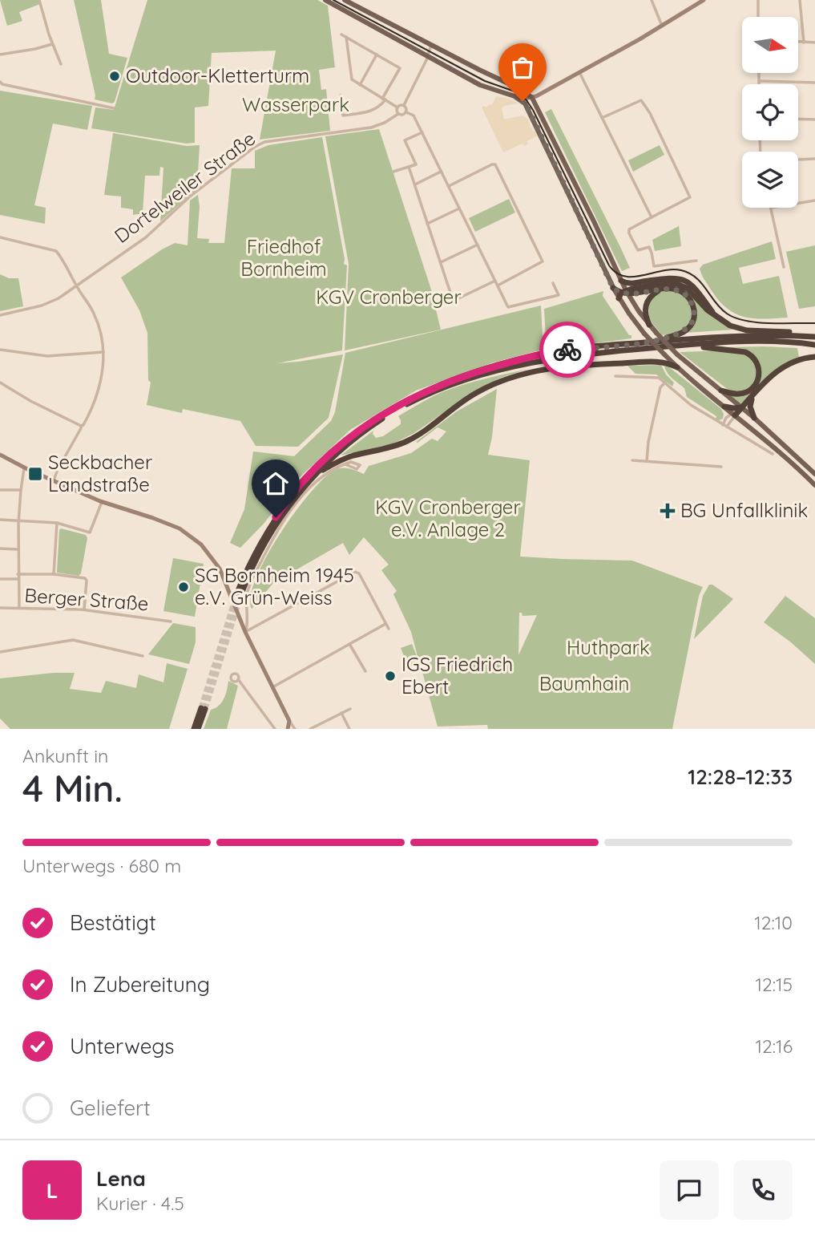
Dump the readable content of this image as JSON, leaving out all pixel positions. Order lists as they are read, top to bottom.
{
  "streets": {
    "street": ["Dortelweiler Straße", "Berger Straße"]
  },
  "parks": [
    "Wasserpark",
    "Friedhof Bornheim",
    "KGV Cronberger",
    "KGV Cronberger e.V. Anlage 2",
    "Huthpark",
    "Baumhain"
  ],
  "places": {
    "other": ["Outdoor-Kletterturm", "SG Bornheim 1945 e.V. Grün-Weiss", "IGS Friedrich Ebert"],
    "transit": ["Seckbacher Landstraße"],
    "health": ["BG Unfallklinik"]
  },
  "north": "right",
  "page": {
    "heading": ["4 Min.", "Ankunft in", "12:28–12:33"],
    "panel": ["Lena", "Kurier · 4.5"],
    "bar": "Unterwegs · 680 m",
    "list": [
      ["Bestätigt", "12:10"],
      ["In Zubereitung", "12:15"],
      ["Unterwegs", "12:16"],
      "Geliefert"
    ],
    "round": "L"
  }
}
